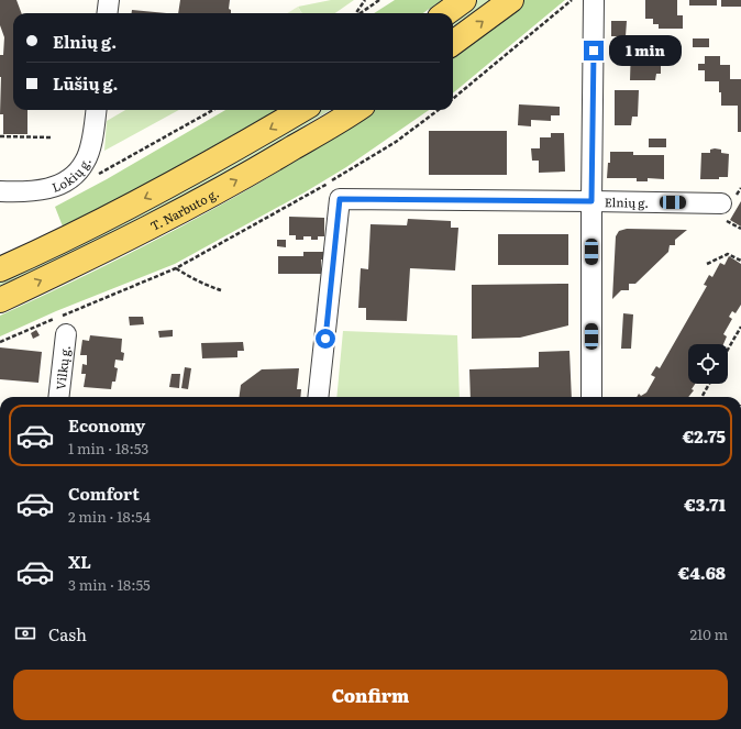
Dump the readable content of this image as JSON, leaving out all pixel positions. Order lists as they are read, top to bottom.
{
  "streets": {
    "main road": ["T. Narbuto g."],
    "street": ["Lokių g.", "Elnių g.", "Vilkų g."]
  },
  "page": {
    "banner": ["Elnių g.", "Lūšių g."],
    "bubble": "1 min",
    "list": [
      {
        "name": "Economy",
        "note": "1 min · 18:53",
        "value": "€2.75"
      },
      {
        "name": "Comfort",
        "note": "2 min · 18:54",
        "value": "€3.71"
      },
      {
        "name": "XL",
        "note": "3 min · 18:55",
        "value": "€4.68"
      }
    ],
    "pay": ["Cash", "210 m"],
    "buttons": "Confirm"
  }
}
